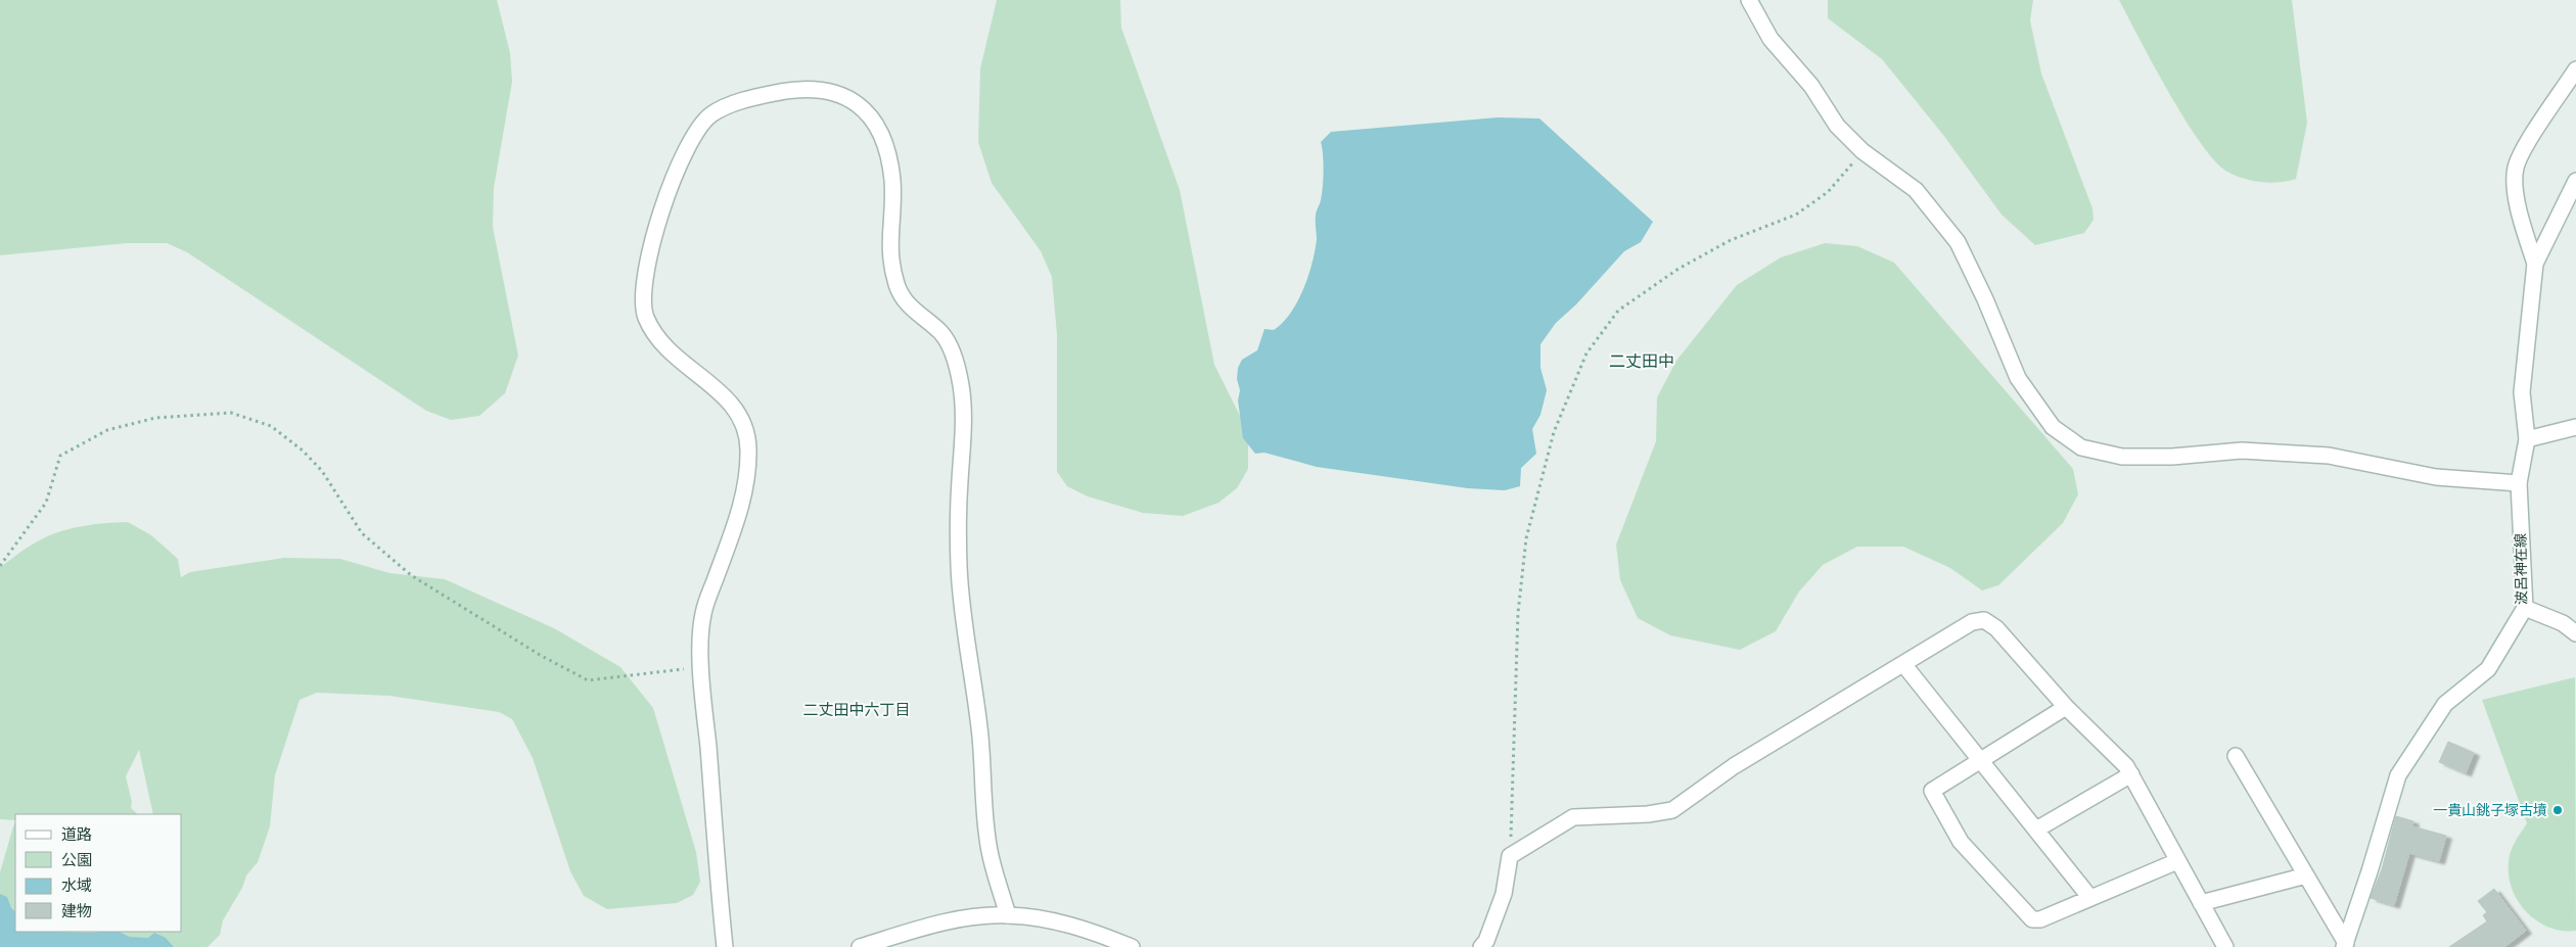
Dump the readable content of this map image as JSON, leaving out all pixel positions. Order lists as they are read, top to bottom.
{
  "streets": {
    "street": ["波呂神在線"]
  },
  "districts": ["二丈田中", "二丈田中六丁目"],
  "places": ["一貴山銚子塚古墳"],
  "legend": [
    "道路",
    "公園",
    "水域",
    "建物"
  ]
}
